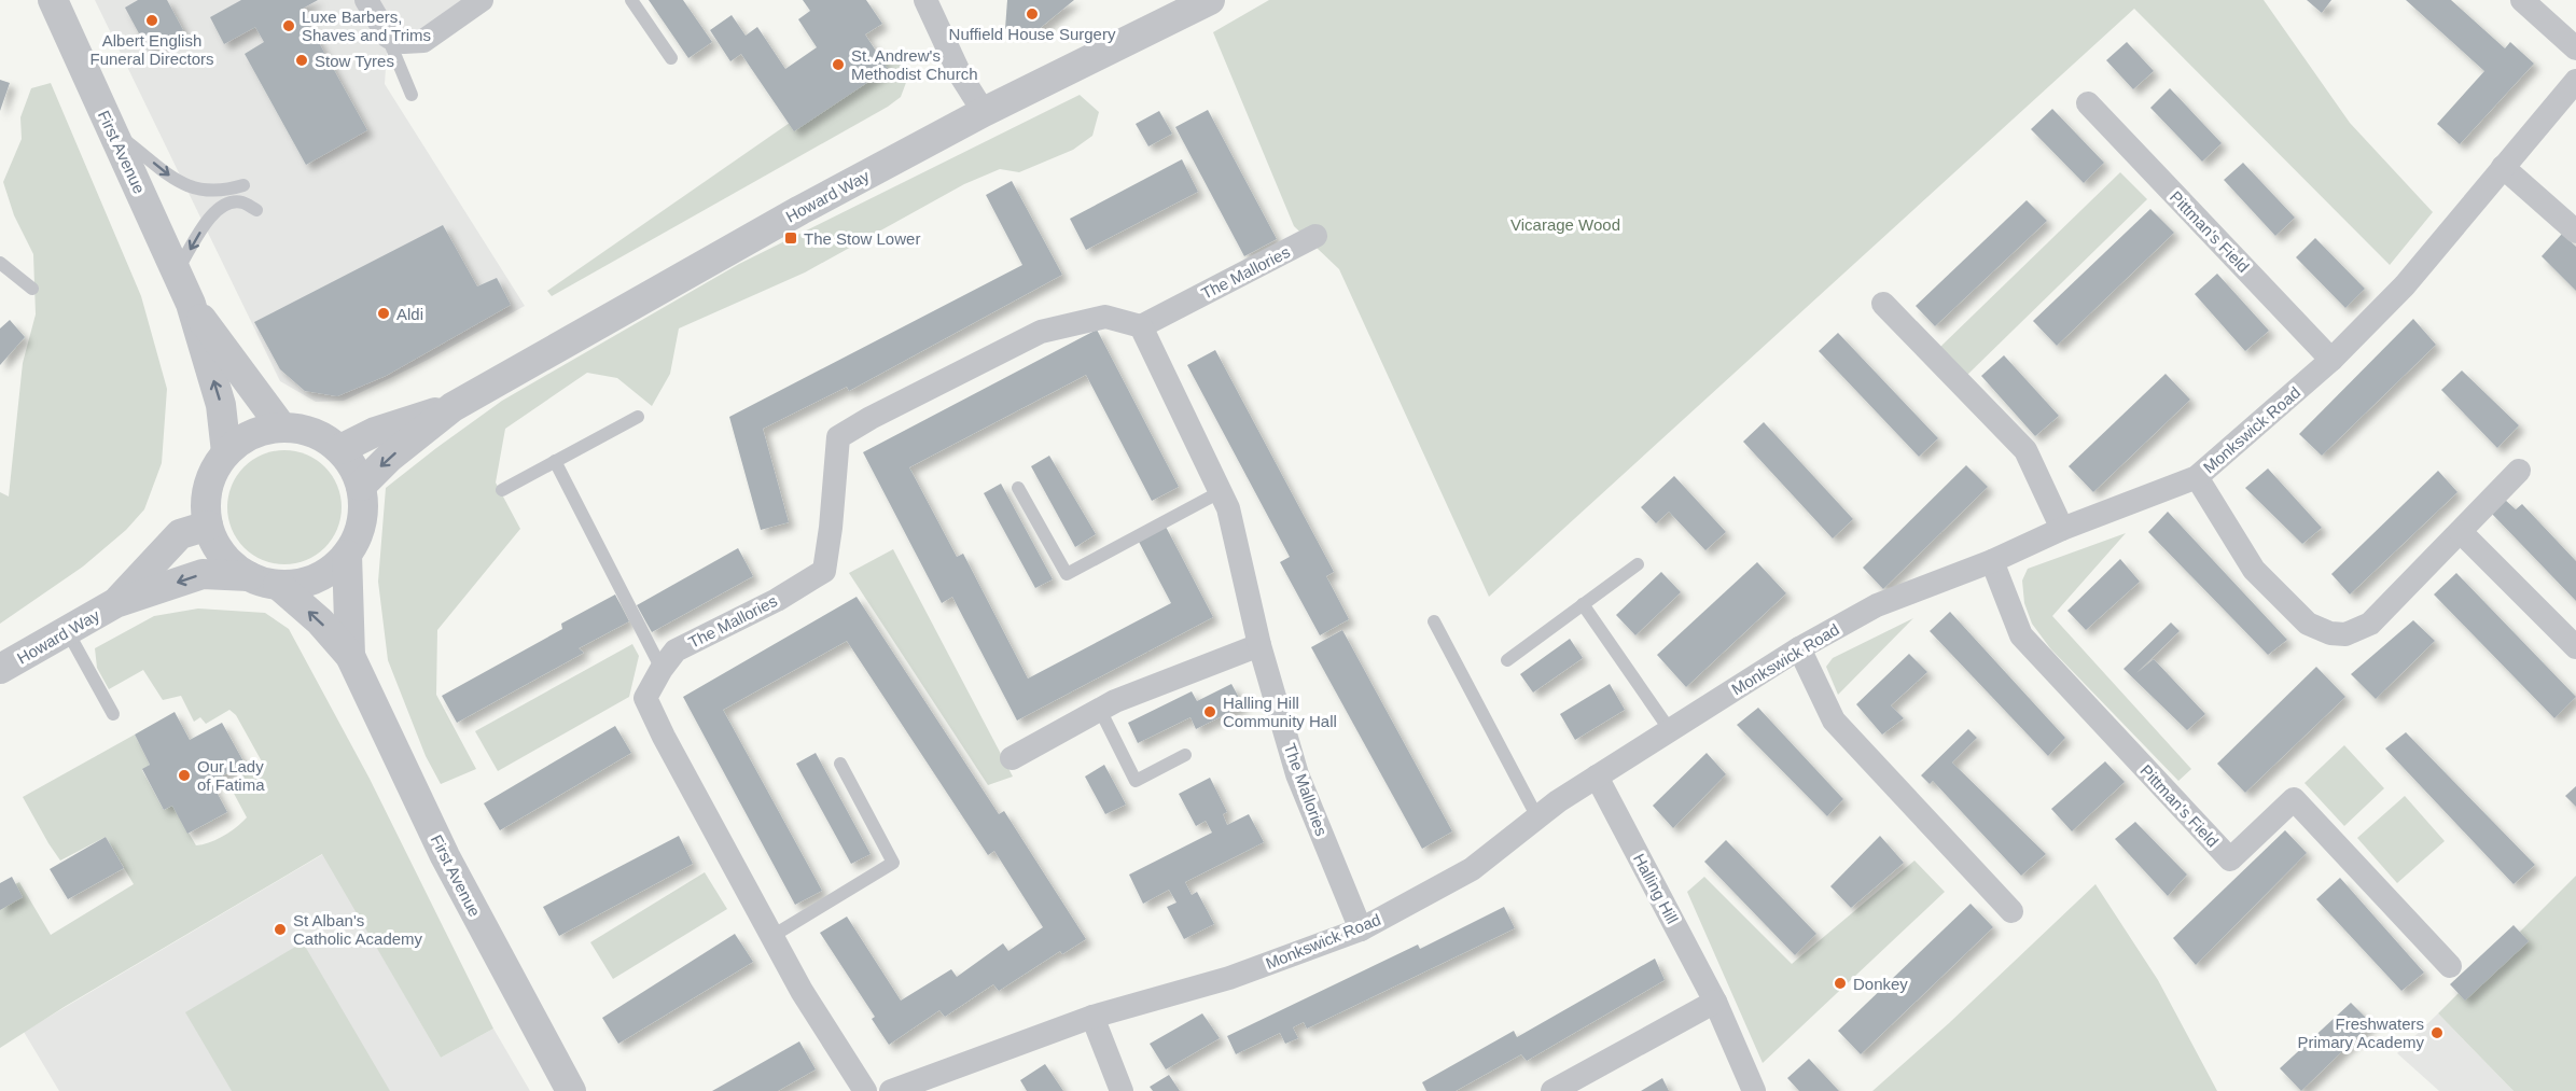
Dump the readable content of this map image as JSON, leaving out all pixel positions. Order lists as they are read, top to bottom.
{
  "streets": {
    "street": [
      "First Avenue",
      "Howard Way",
      "Pittman's Field",
      "The Mallories",
      "Monkswick Road",
      "Halling Hill"
    ]
  },
  "crossings": [
    ["First Avenue", "Howard Way"],
    ["Pittman's Field", "Monkswick Road"],
    ["The Mallories", "Monkswick Road"],
    ["Monkswick Road", "Halling Hill"]
  ],
  "parks": ["Vicarage Wood"],
  "places": {
    "other": [
      "Nuffield House Surgery",
      "Albert English Funeral Directors",
      "Luxe Barbers, Shaves and Trims",
      "Stow Tyres",
      "St. Andrew's Methodist Church",
      "Aldi",
      "Halling Hill Community Hall",
      "Our Lady of Fatima",
      "St Alban's Catholic Academy",
      "Donkey",
      "Freshwaters Primary Academy"
    ],
    "transit": ["The Stow Lower"]
  }
}
